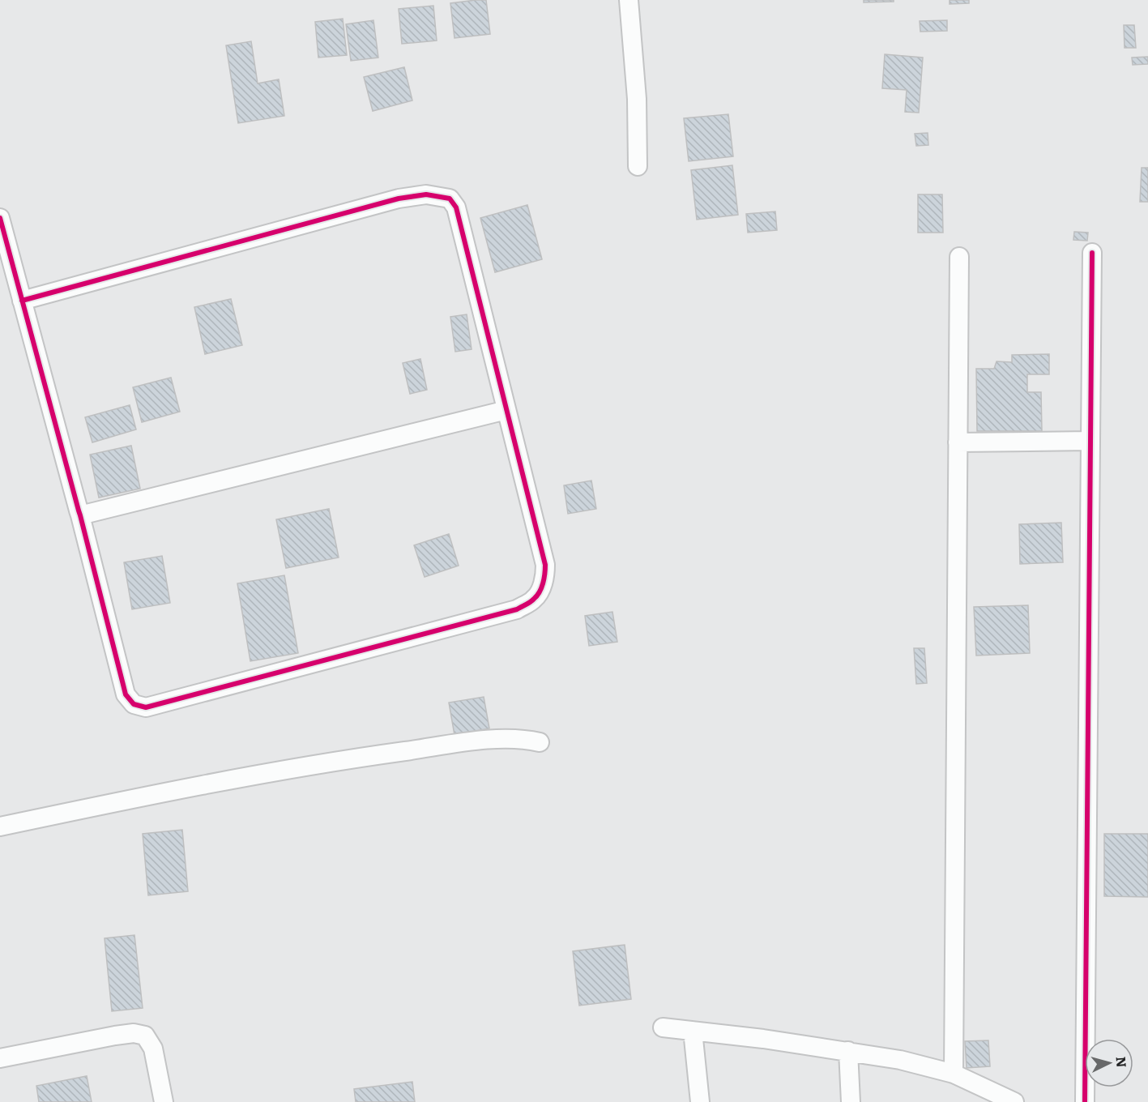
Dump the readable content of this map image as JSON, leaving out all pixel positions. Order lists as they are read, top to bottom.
{
  "north": "right"
}
